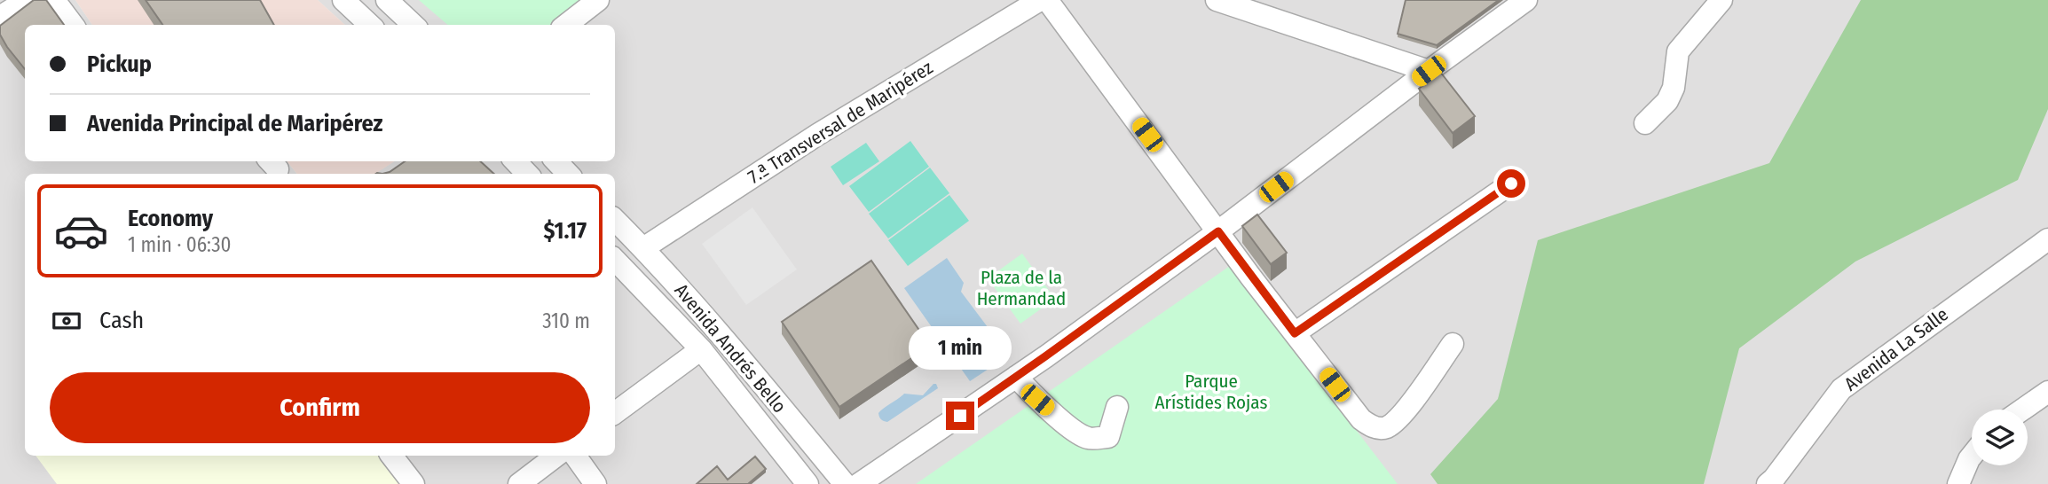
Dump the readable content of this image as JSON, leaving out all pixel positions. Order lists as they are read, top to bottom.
{
  "streets": {
    "street": ["7.ª Transversal de Maripérez", "Avenida Andrés Bello", "Avenida La Salle"]
  },
  "crossings": [
    ["7.ª Transversal de Maripérez", "Avenida Andrés Bello"]
  ],
  "parks": ["Plaza de la Hermandad", "Parque Arístides Rojas"],
  "page": {
    "banner": ["Pickup", "Avenida Principal de Maripérez"],
    "list": [
      {
        "name": "Economy",
        "note": "1 min · 06:30",
        "value": "$1.17"
      }
    ],
    "pay": ["Cash", "310 m"],
    "bubble": "1 min",
    "buttons": "Confirm"
  }
}
